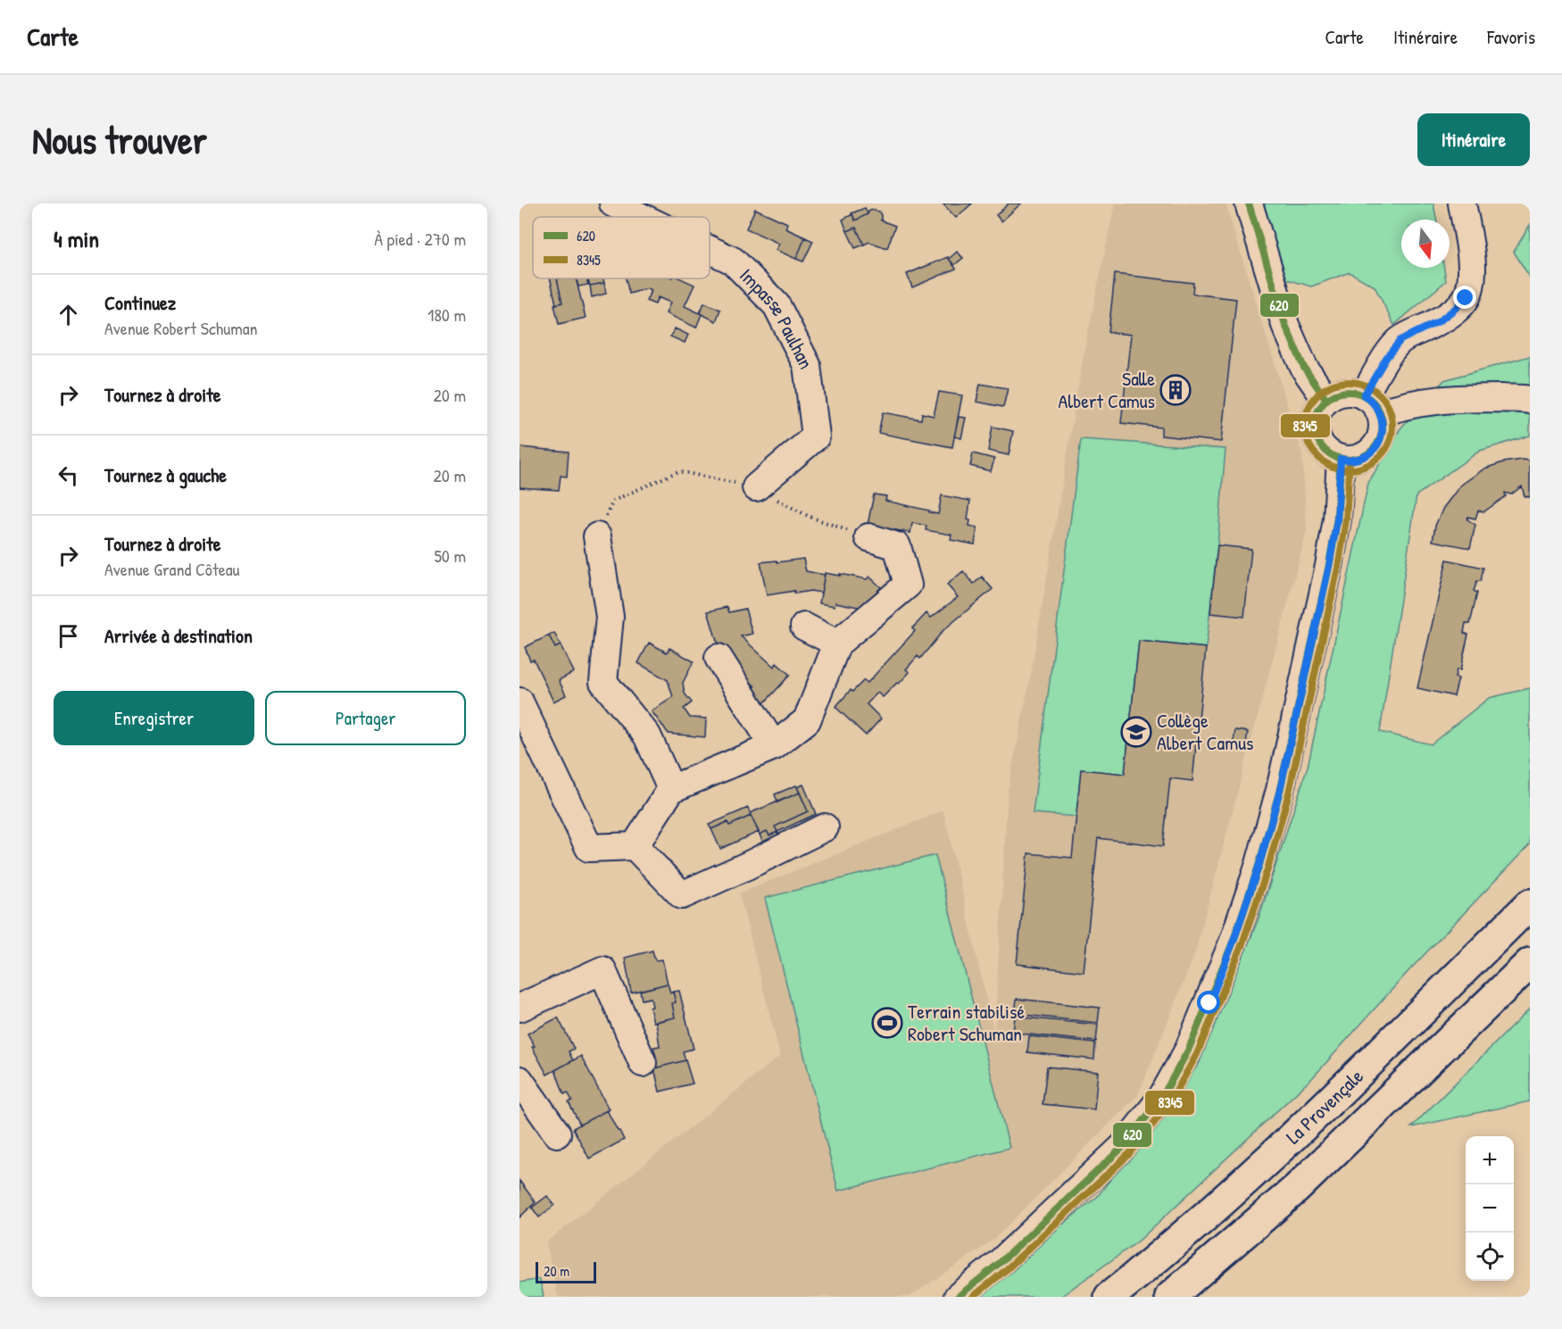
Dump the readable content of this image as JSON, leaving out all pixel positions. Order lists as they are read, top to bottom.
{
  "streets": {
    "highway": ["La Provençale"],
    "street": ["Impasse Paulhan"]
  },
  "places": {
    "building": ["Salle Albert Camus"],
    "school or university": ["Collège Albert Camus"],
    "sports": ["Terrain stabilisé Robert Schuman"]
  },
  "lines": ["transit line 620", "transit line 8345"],
  "legend": ["620", "8345"],
  "scale_bar": "20 m",
  "north": "bottom",
  "page": {
    "header": "Carte",
    "nav": ["Carte", "Itinéraire", "Favoris"],
    "buttons": [
      "Itinéraire",
      ["Enregistrer", "Partager"]
    ],
    "title": "Nous trouver",
    "heading": ["4 min", "À pied · 270 m"],
    "list": [
      ["Continuez", "Avenue Robert Schuman", "180 m"],
      ["Tournez à droite", "20 m"],
      ["Tournez à gauche", "20 m"],
      ["Tournez à droite", "Avenue Grand Côteau", "50 m"],
      "Arrivée à destination"
    ],
    "map_buttons": ["+", "−"],
    "scale": "20 m"
  }
}
